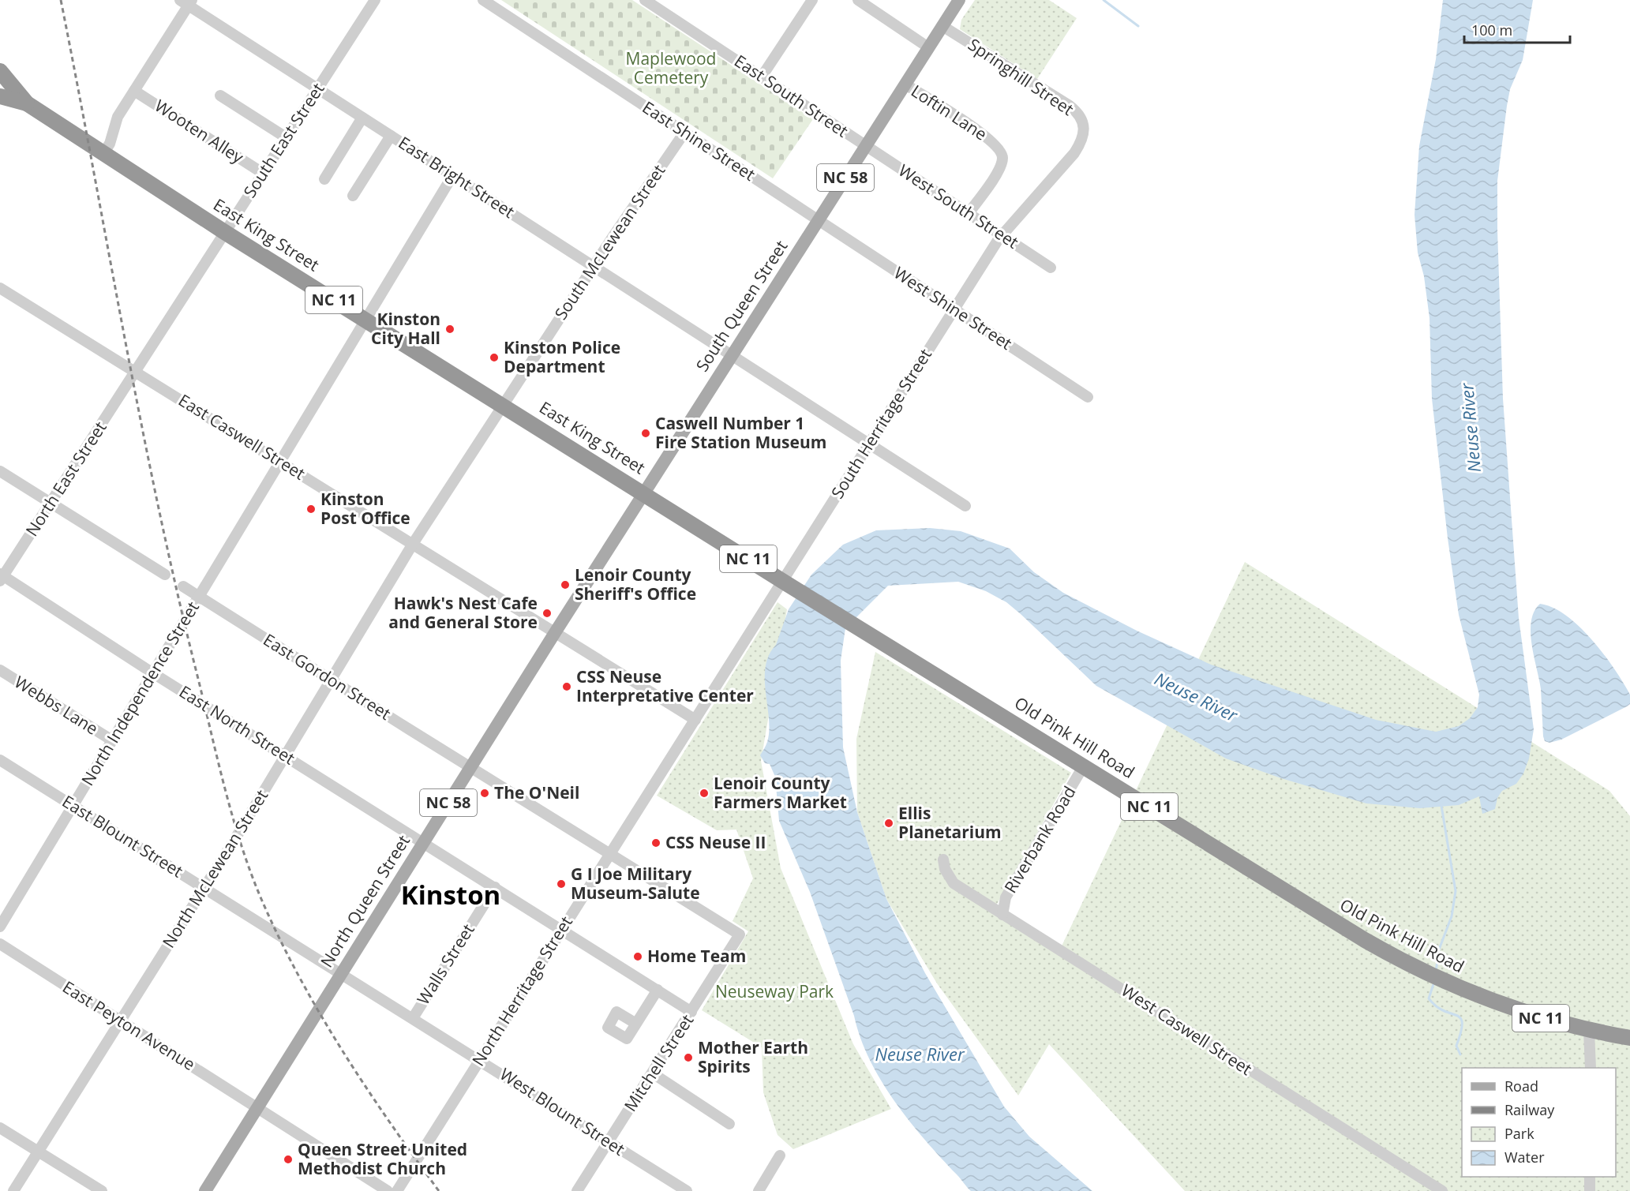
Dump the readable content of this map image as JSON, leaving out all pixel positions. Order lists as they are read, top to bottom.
{
  "streets": {
    "highway": ["East King Street", "NC 11", "Old Pink Hill Road"],
    "main road": ["NC 58", "South Queen Street", "North Queen Street"],
    "street": [
      "Springhill Street",
      "East South Street",
      "Loftin Lane",
      "Wooten Alley",
      "South East Street",
      "East Shine Street",
      "East Bright Street",
      "West South Street",
      "South McLewean Street",
      "West Shine Street",
      "South Herritage Street",
      "East Caswell Street",
      "North East Street",
      "East Gordon Street",
      "North Independence Street",
      "Webbs Lane",
      "East North Street",
      "East Blount Street",
      "Riverbank Road",
      "North McLewean Street",
      "Walls Street",
      "North Herritage Street",
      "East Peyton Avenue",
      "West Caswell Street",
      "Mitchell Street",
      "West Blount Street"
    ]
  },
  "crossings": [
    ["Springhill Street", "South Queen Street"],
    ["Springhill Street", "South Herritage Street"],
    ["East South Street", "West South Street"],
    ["East South Street", "South Queen Street"],
    ["Loftin Lane", "West South Street"],
    ["Loftin Lane", "South Queen Street"],
    ["Wooten Alley", "South East Street"],
    ["South East Street", "East Bright Street"],
    ["South East Street", "East King Street"],
    ["South East Street", "East Caswell Street"],
    ["South East Street", "North East Street"],
    ["East Shine Street", "South McLewean Street"],
    ["East Shine Street", "South Queen Street"],
    ["East Shine Street", "West Shine Street"],
    ["East Bright Street", "South McLewean Street"],
    ["East Bright Street", "South Queen Street"],
    ["East Bright Street", "South Herritage Street"],
    ["East Bright Street", "North Independence Street"],
    ["West South Street", "South Queen Street"],
    ["West South Street", "South Herritage Street"],
    ["East King Street", "South McLewean Street"],
    ["East King Street", "NC 11"],
    ["East King Street", "South Queen Street"],
    ["East King Street", "North Independence Street"],
    ["East King Street", "Old Pink Hill Road"],
    ["South McLewean Street", "East Caswell Street"],
    ["South McLewean Street", "North McLewean Street"],
    ["South Queen Street", "West Shine Street"],
    ["South Queen Street", "East Caswell Street"],
    ["South Queen Street", "Old Pink Hill Road"],
    ["South Queen Street", "North Queen Street"],
    ["West Shine Street", "South Herritage Street"],
    ["South Herritage Street", "Old Pink Hill Road"],
    ["South Herritage Street", "North Herritage Street"],
    ["East Caswell Street", "North East Street"],
    ["East Caswell Street", "North Independence Street"],
    ["East Caswell Street", "North McLewean Street"],
    ["East Caswell Street", "North Queen Street"],
    ["North East Street", "East North Street"],
    ["East Gordon Street", "North Independence Street"],
    ["East Gordon Street", "North McLewean Street"],
    ["East Gordon Street", "North Queen Street"],
    ["East Gordon Street", "North Herritage Street"],
    ["East Gordon Street", "Mitchell Street"],
    ["North Independence Street", "Webbs Lane"],
    ["North Independence Street", "East North Street"],
    ["North Independence Street", "East Blount Street"],
    ["East North Street", "North McLewean Street"],
    ["East North Street", "North Queen Street"],
    ["East North Street", "Walls Street"],
    ["East North Street", "North Herritage Street"],
    ["East North Street", "Mitchell Street"],
    ["Old Pink Hill Road", "Riverbank Road"],
    ["East Blount Street", "North McLewean Street"],
    ["East Blount Street", "North Queen Street"],
    ["East Blount Street", "West Blount Street"],
    ["Riverbank Road", "West Caswell Street"],
    ["North McLewean Street", "East Peyton Avenue"],
    ["North Queen Street", "East Peyton Avenue"],
    ["North Queen Street", "West Blount Street"],
    ["Walls Street", "West Blount Street"],
    ["North Herritage Street", "West Blount Street"],
    ["Mitchell Street", "West Blount Street"]
  ],
  "districts": ["Kinston"],
  "water": ["Neuse River"],
  "parks": ["Maplewood Cemetery", "Neuseway Park"],
  "places": [
    "Kinston City Hall",
    "Kinston Police Department",
    "Caswell Number 1 Fire Station Museum",
    "Kinston Post Office",
    "Lenoir County Sheriff's Office",
    "Hawk's Nest Cafe and General Store",
    "CSS Neuse Interpretative Center",
    "The O'Neil",
    "Lenoir County Farmers Market",
    "Ellis Planetarium",
    "CSS Neuse II",
    "G I Joe Military Museum-Salute",
    "Home Team",
    "Mother Earth Spirits",
    "Queen Street United Methodist Church"
  ],
  "legend": [
    "Road",
    "Railway",
    "Park",
    "Water"
  ],
  "scale_bar": "100 m"
}
